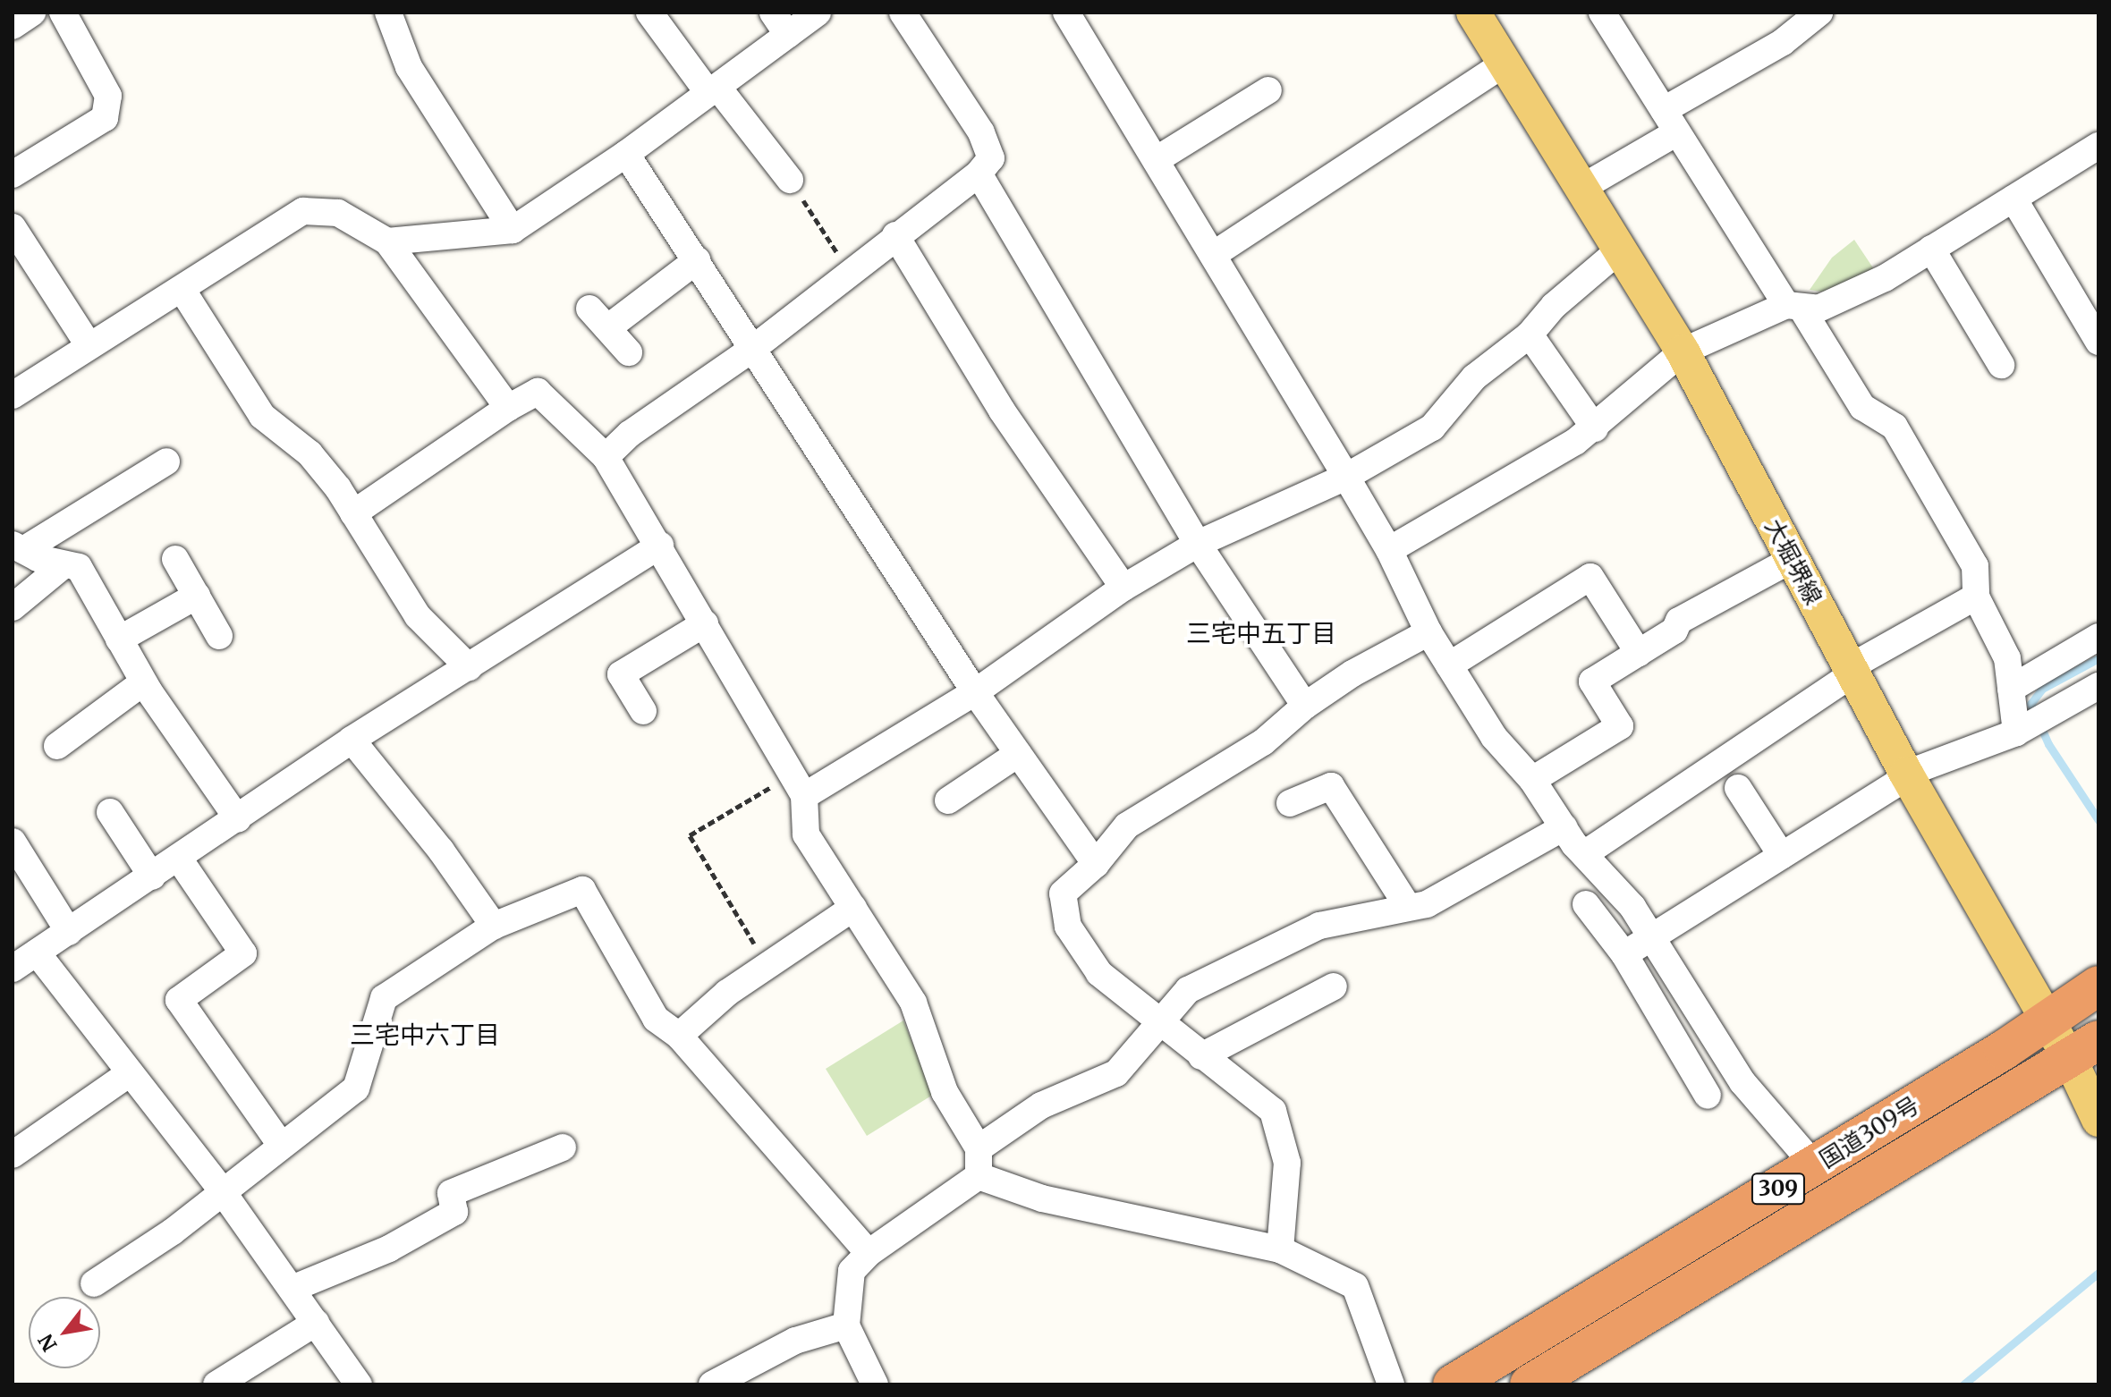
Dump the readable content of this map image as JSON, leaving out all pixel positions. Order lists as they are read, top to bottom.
{
  "streets": {
    "highway": ["国道309号", "309"],
    "main road": ["大堀堺線"]
  },
  "crossings": [
    ["大堀堺線", "国道309号"]
  ],
  "districts": ["三宅中五丁目", "三宅中六丁目"],
  "north": "bottom left"
}
